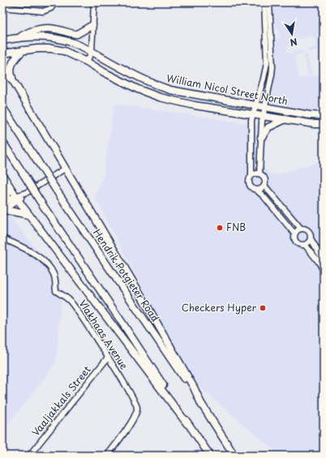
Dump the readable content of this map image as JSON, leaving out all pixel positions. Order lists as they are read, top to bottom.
{
  "streets": {
    "main road": ["William Nicol Street North", "Hendrik Potgieter Road"],
    "street": ["Vlakhaas Avenue", "Vaaljakkals Street"]
  },
  "crossings": [
    ["Vlakhaas Avenue", "Vaaljakkals Street"]
  ],
  "places": ["FNB", "Checkers Hyper"],
  "north": "bottom"
}
